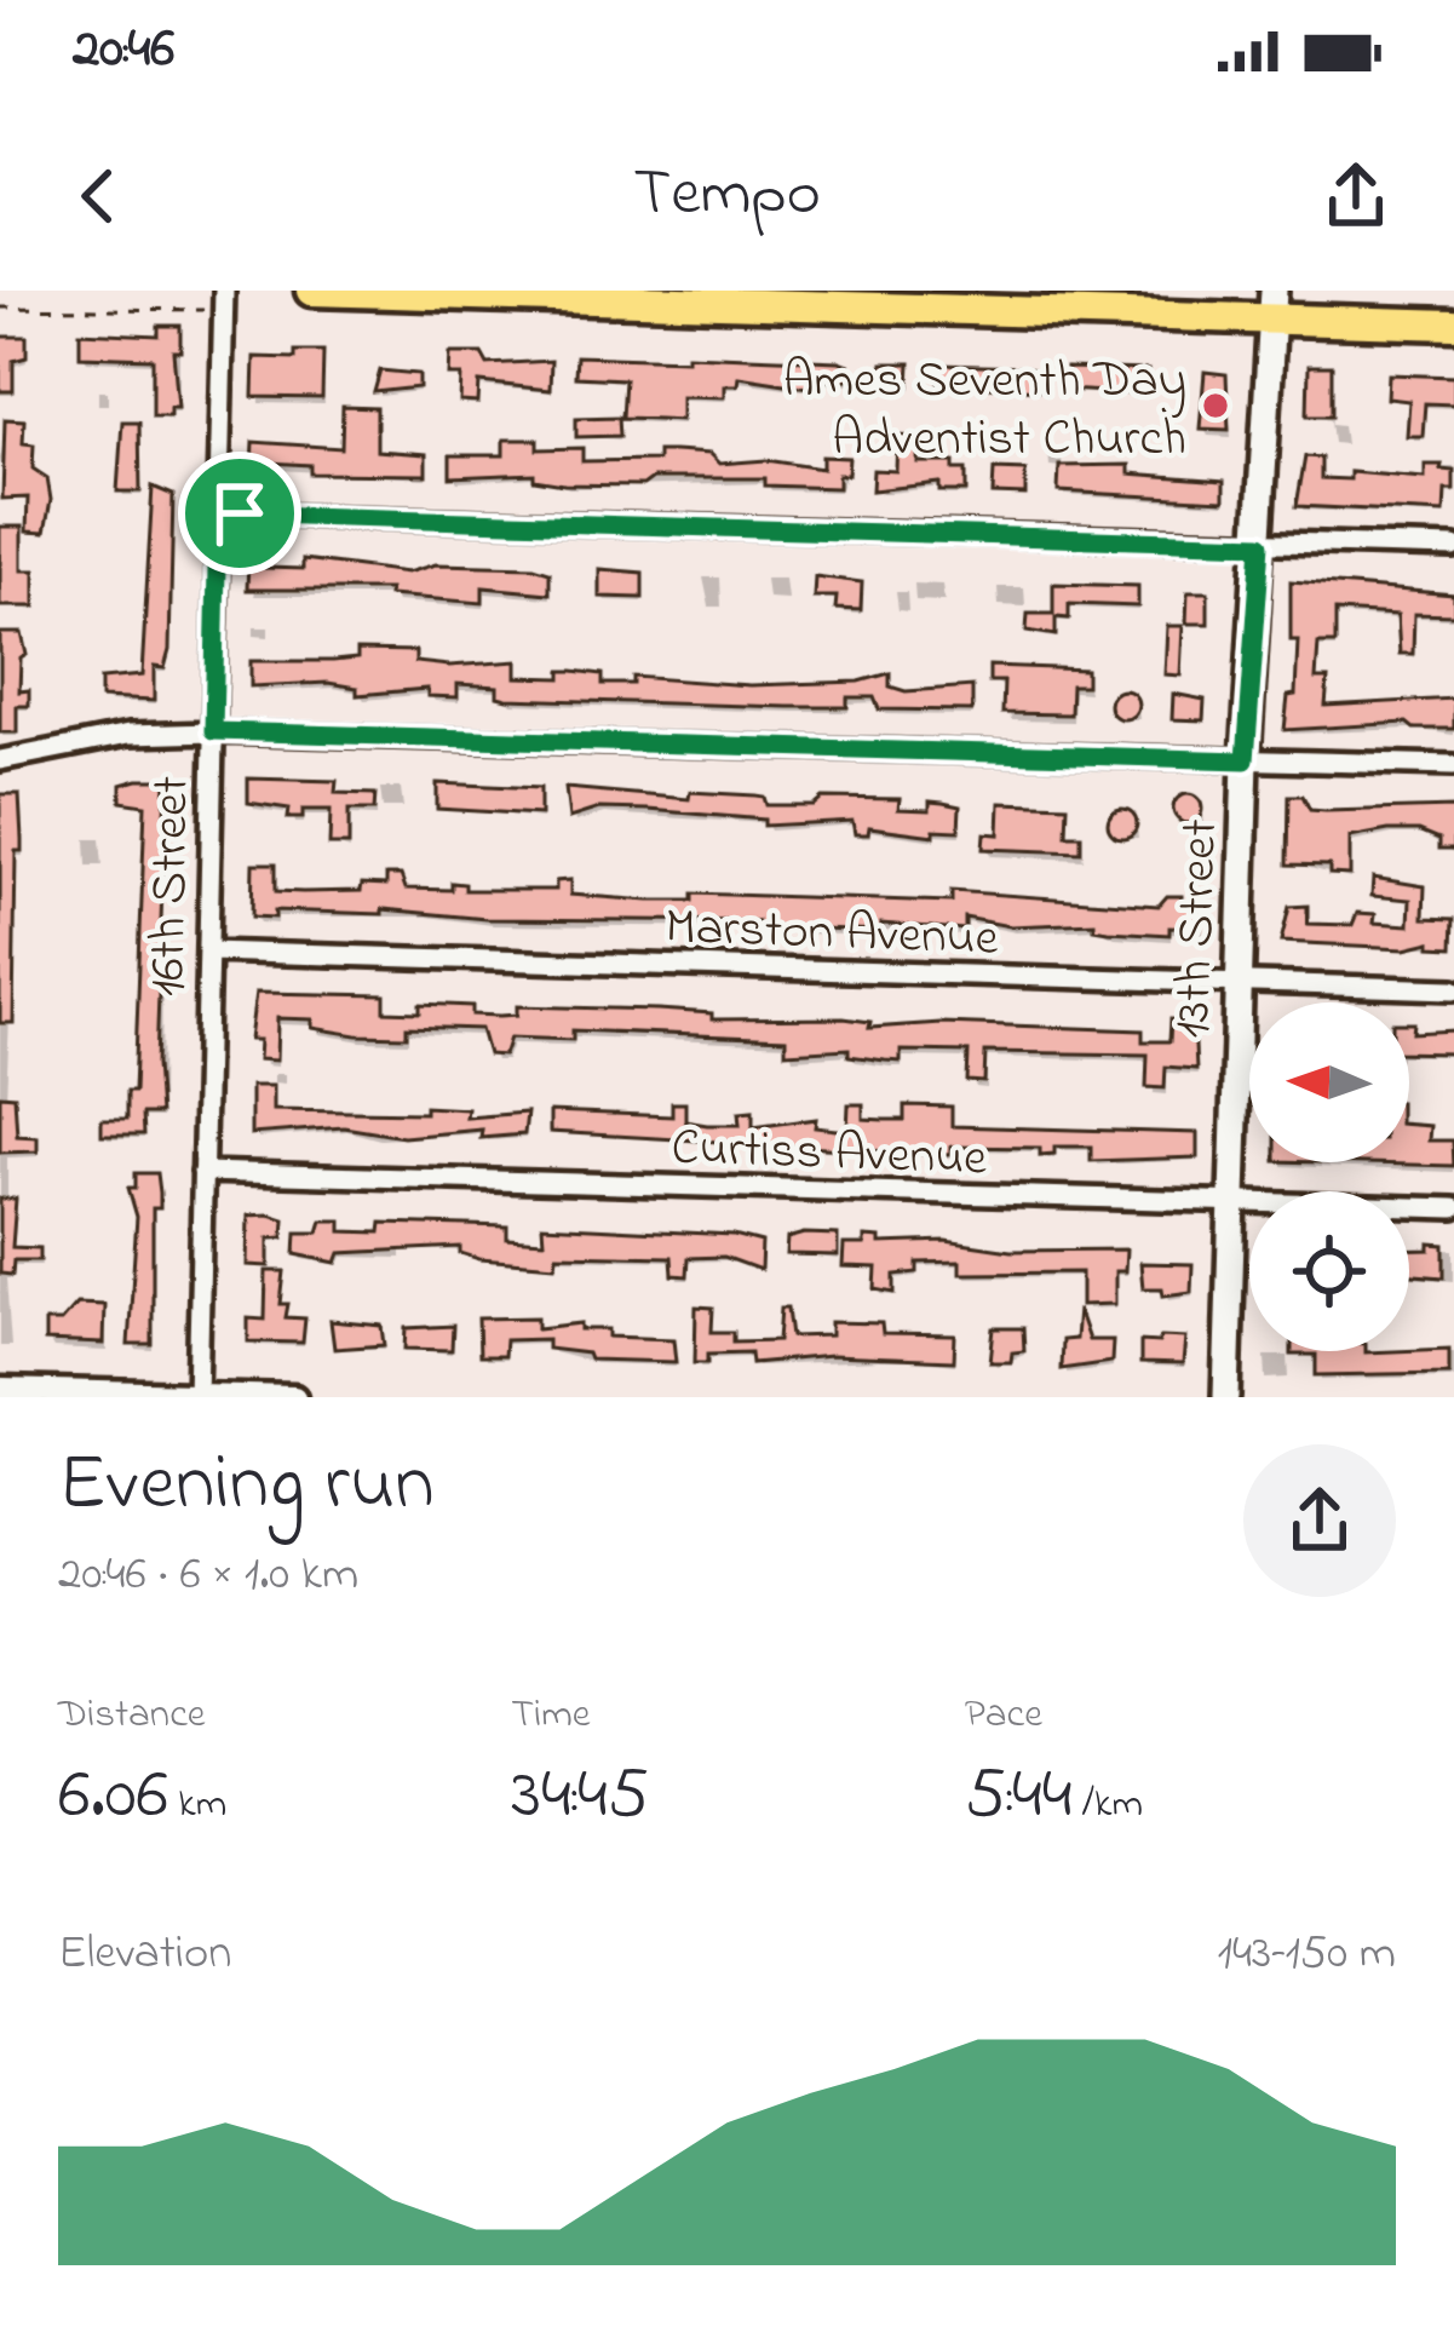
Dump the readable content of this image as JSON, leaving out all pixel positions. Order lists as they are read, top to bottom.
{
  "streets": {
    "main road": ["13th Street"],
    "street": ["16th Street", "Marston Avenue", "Curtiss Avenue"]
  },
  "crossings": [
    ["16th Street", "Marston Avenue"],
    ["16th Street", "Curtiss Avenue"],
    ["Marston Avenue", "13th Street"],
    ["13th Street", "Curtiss Avenue"]
  ],
  "places": ["Ames Seventh Day Adventist Church"],
  "north": "left",
  "page": {
    "status": "20:46",
    "header": "Tempo",
    "heading": ["Evening run", "20:46 · 6 × 1.0 km"],
    "stats": [
      ["Distance", "6.06 km"],
      ["Time", "34:45"],
      ["Pace", "5:44 /km"]
    ],
    "chart": ["Elevation", "143–150 m"]
  }
}
